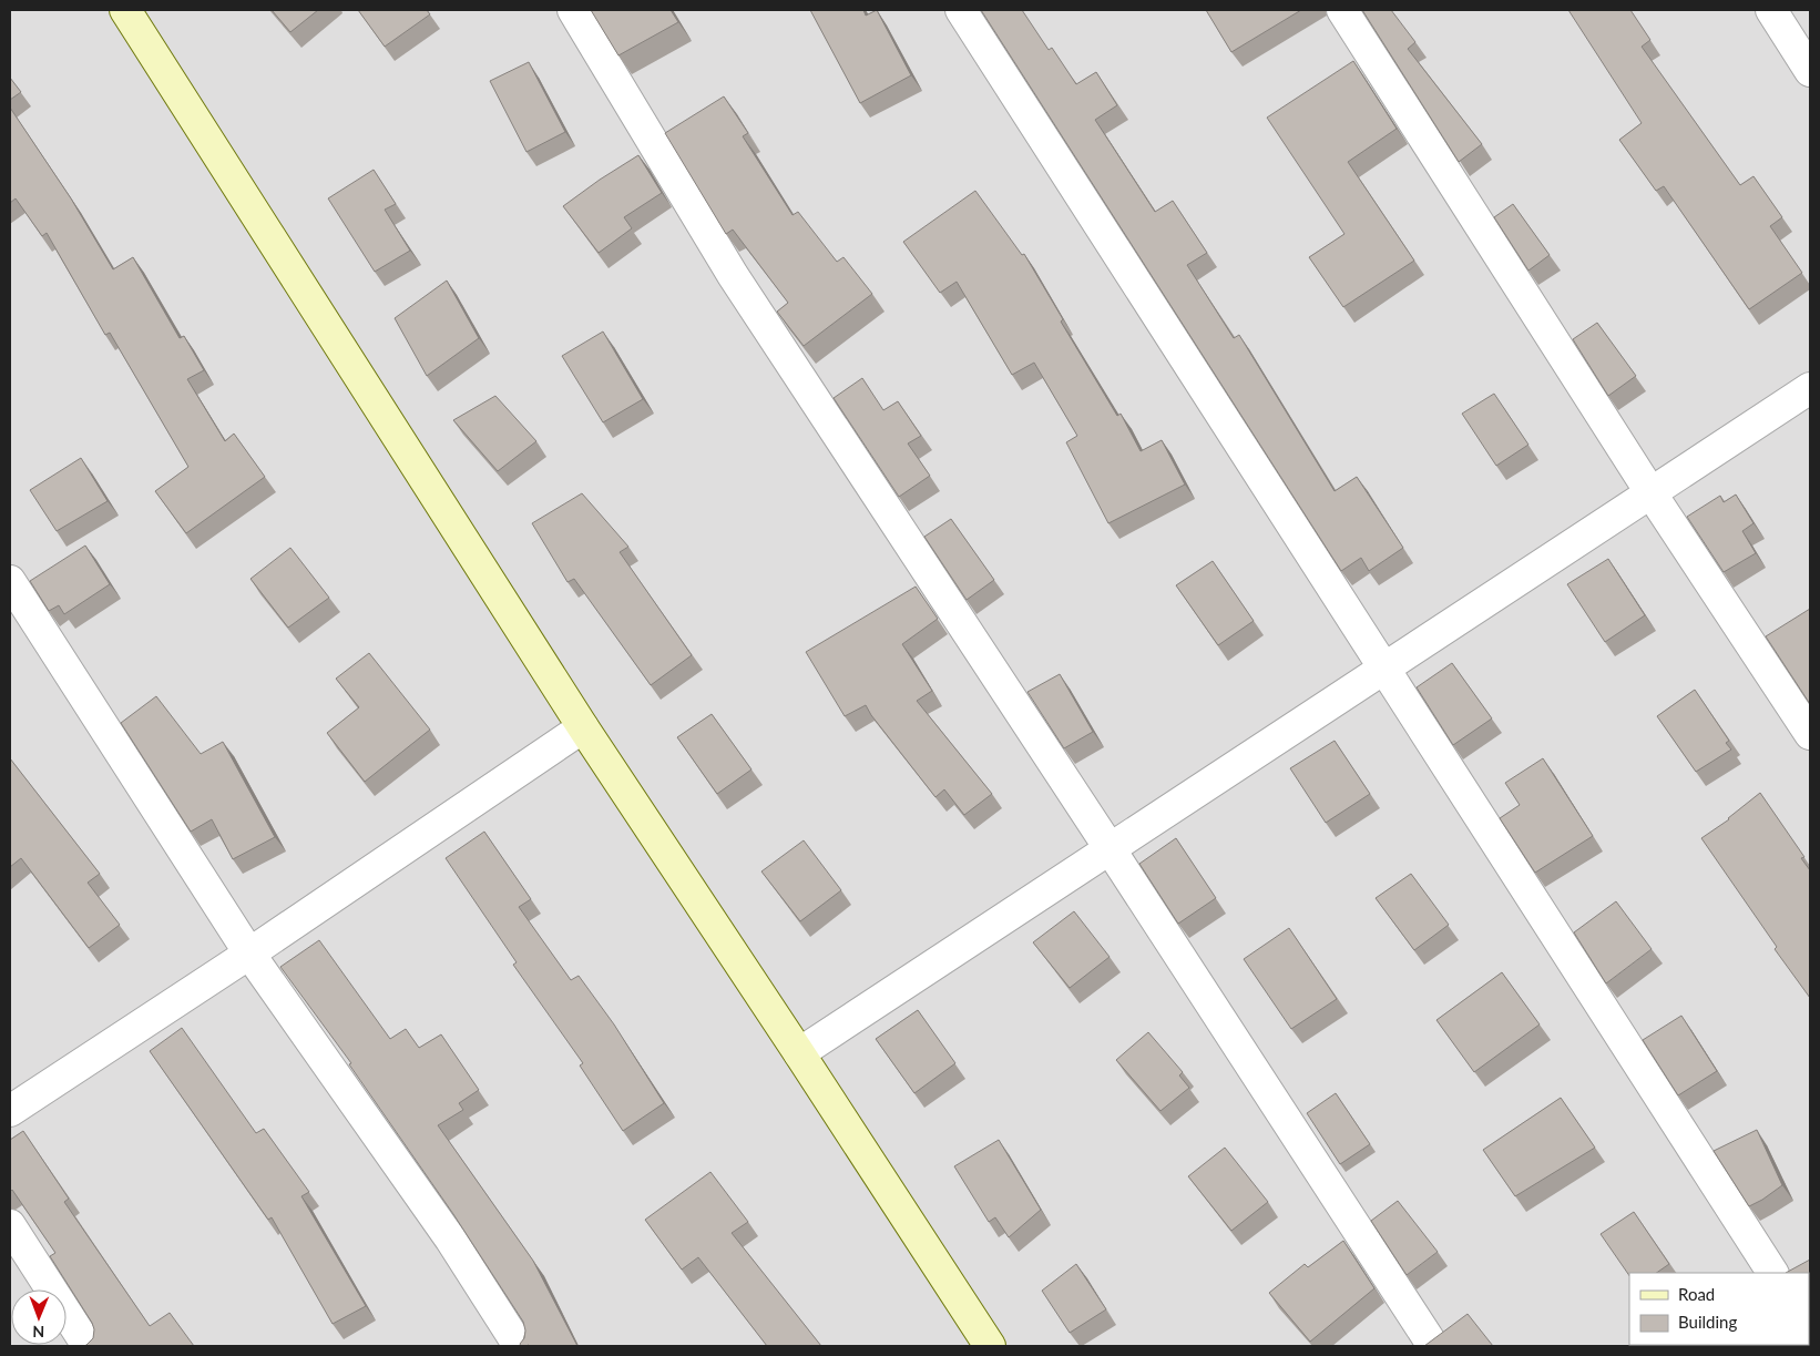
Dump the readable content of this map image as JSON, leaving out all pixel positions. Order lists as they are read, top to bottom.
{
  "legend": ["Road", "Building"],
  "north": "bottom"
}
